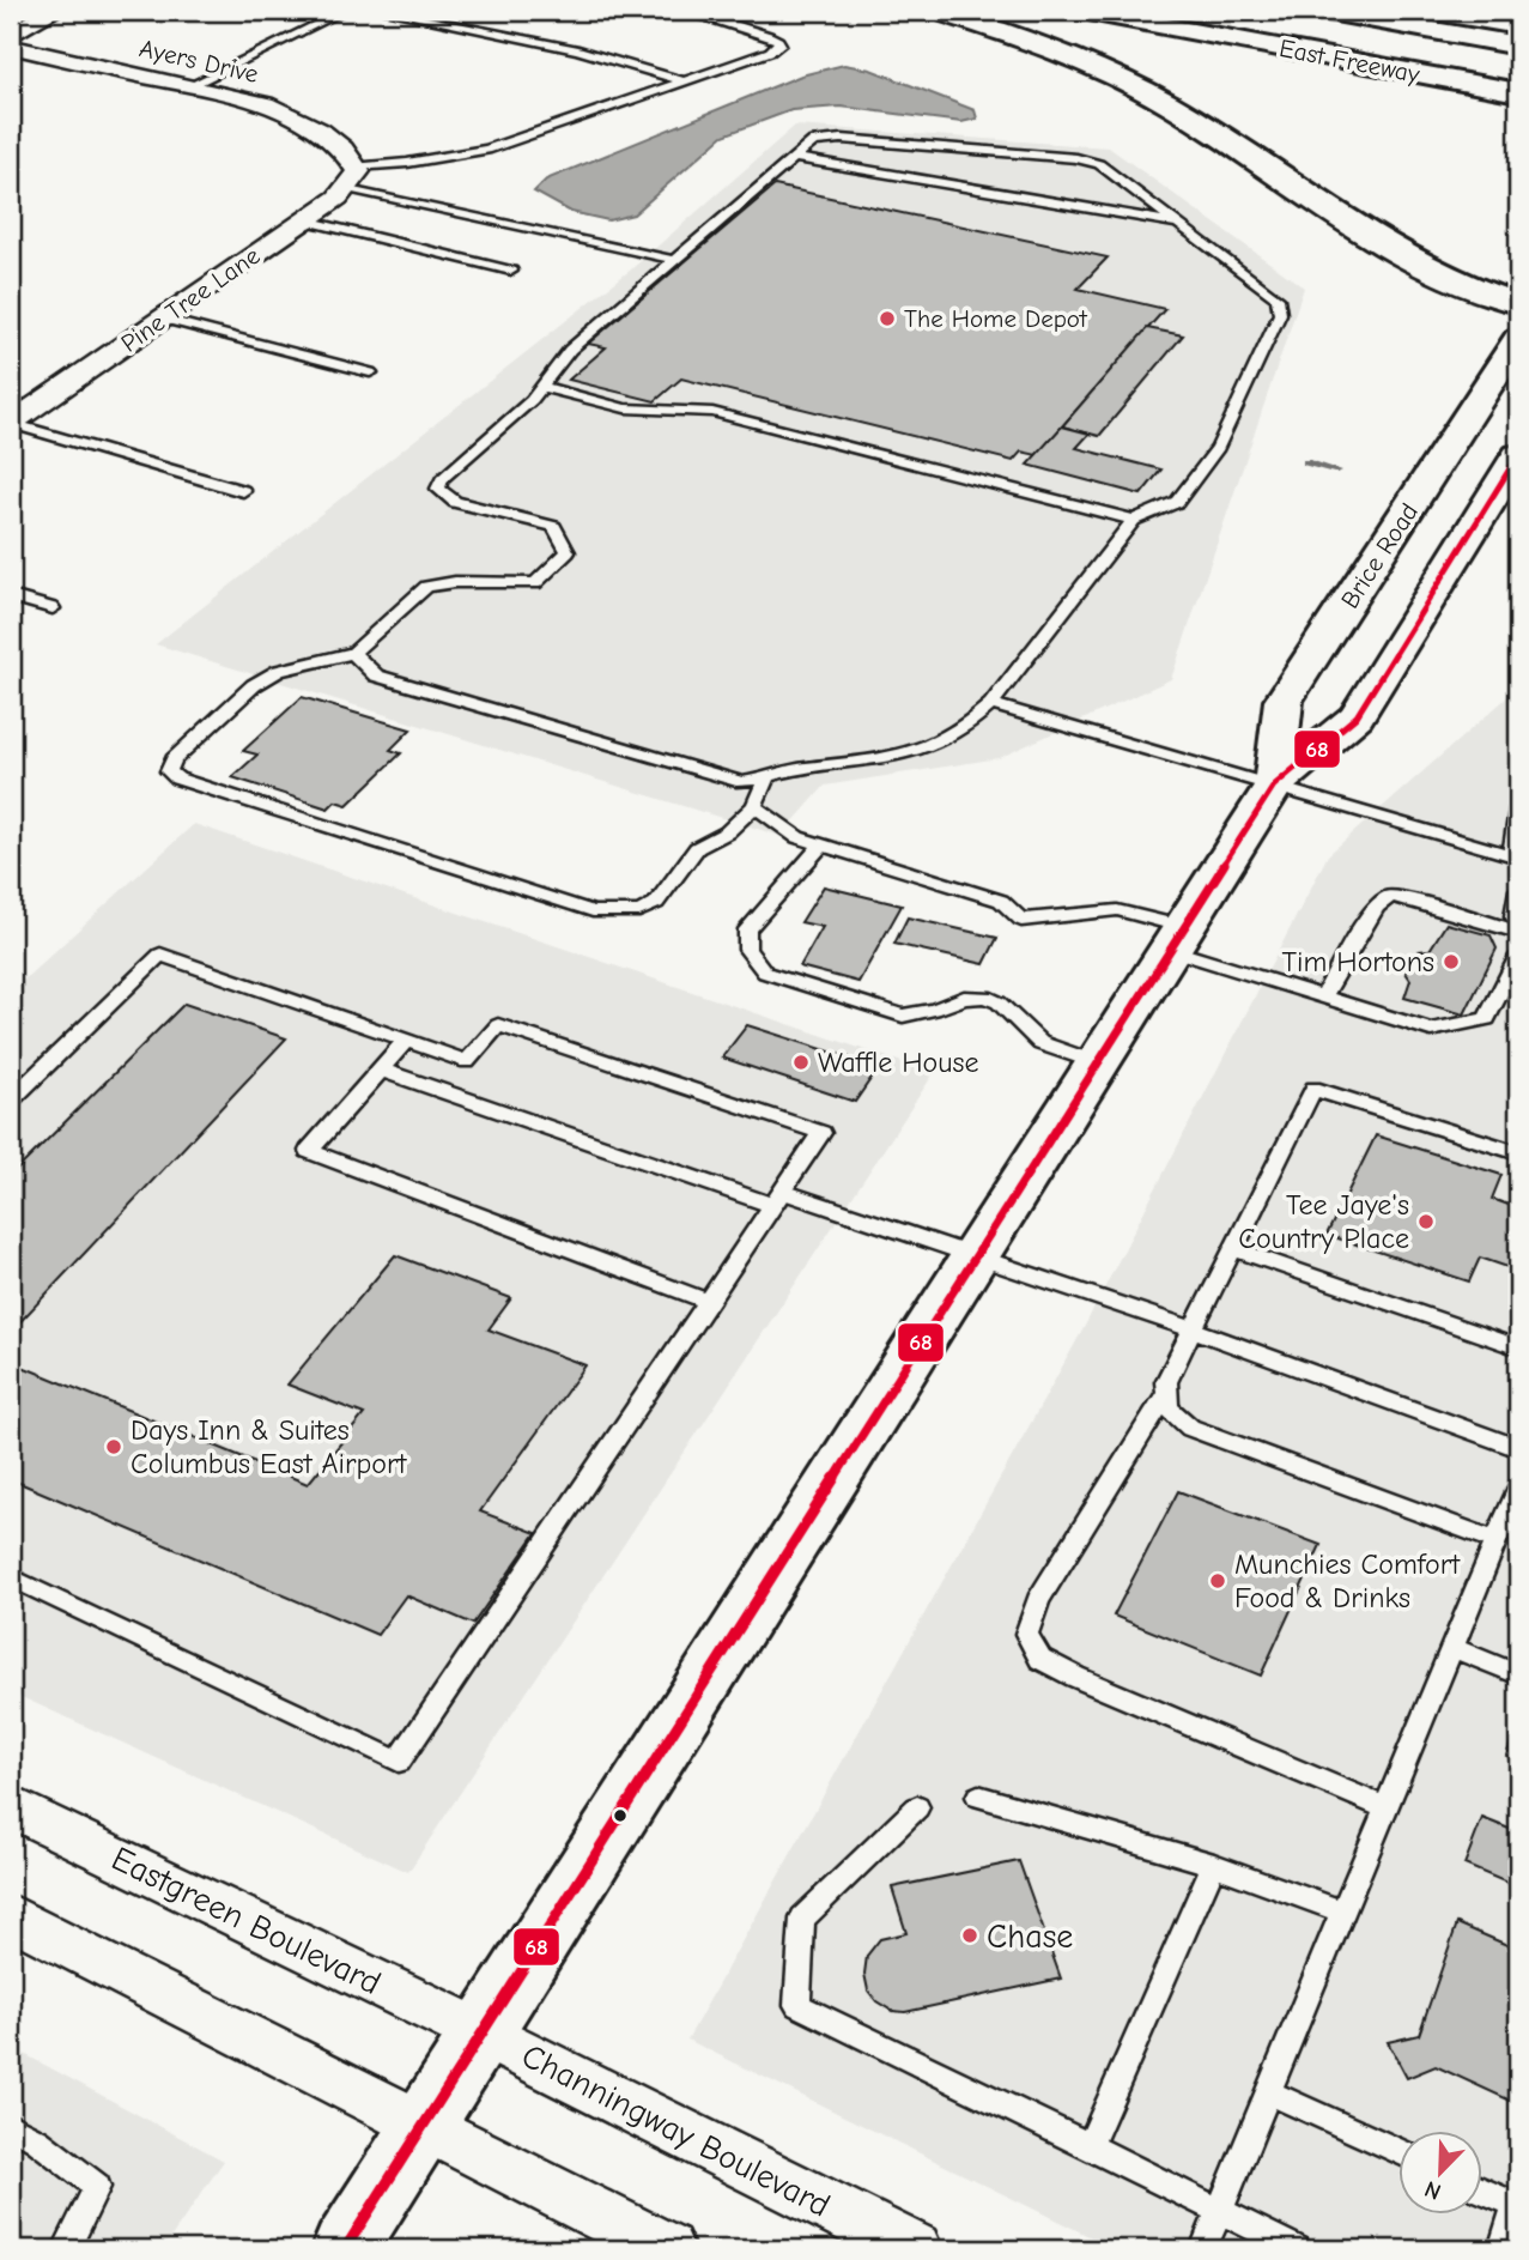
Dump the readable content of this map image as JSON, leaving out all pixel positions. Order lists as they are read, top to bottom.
{
  "streets": {
    "main road": ["East Freeway", "Brice Road"],
    "street": [
      "Ayers Drive",
      "Pine Tree Lane",
      "Eastgreen Boulevard",
      "Channingway Boulevard"
    ]
  },
  "crossings": [
    ["Ayers Drive", "Pine Tree Lane"],
    ["Brice Road", "Eastgreen Boulevard"],
    ["Brice Road", "Channingway Boulevard"],
    ["Eastgreen Boulevard", "Channingway Boulevard"]
  ],
  "places": [
    "The Home Depot",
    "Tim Hortons",
    "Waffle House",
    "Tee Jaye's Country Place",
    "Days Inn & Suites Columbus East Airport",
    "Munchies Comfort Food & Drinks",
    "Chase"
  ],
  "lines": ["transit line 68"],
  "north": "bottom left"
}
